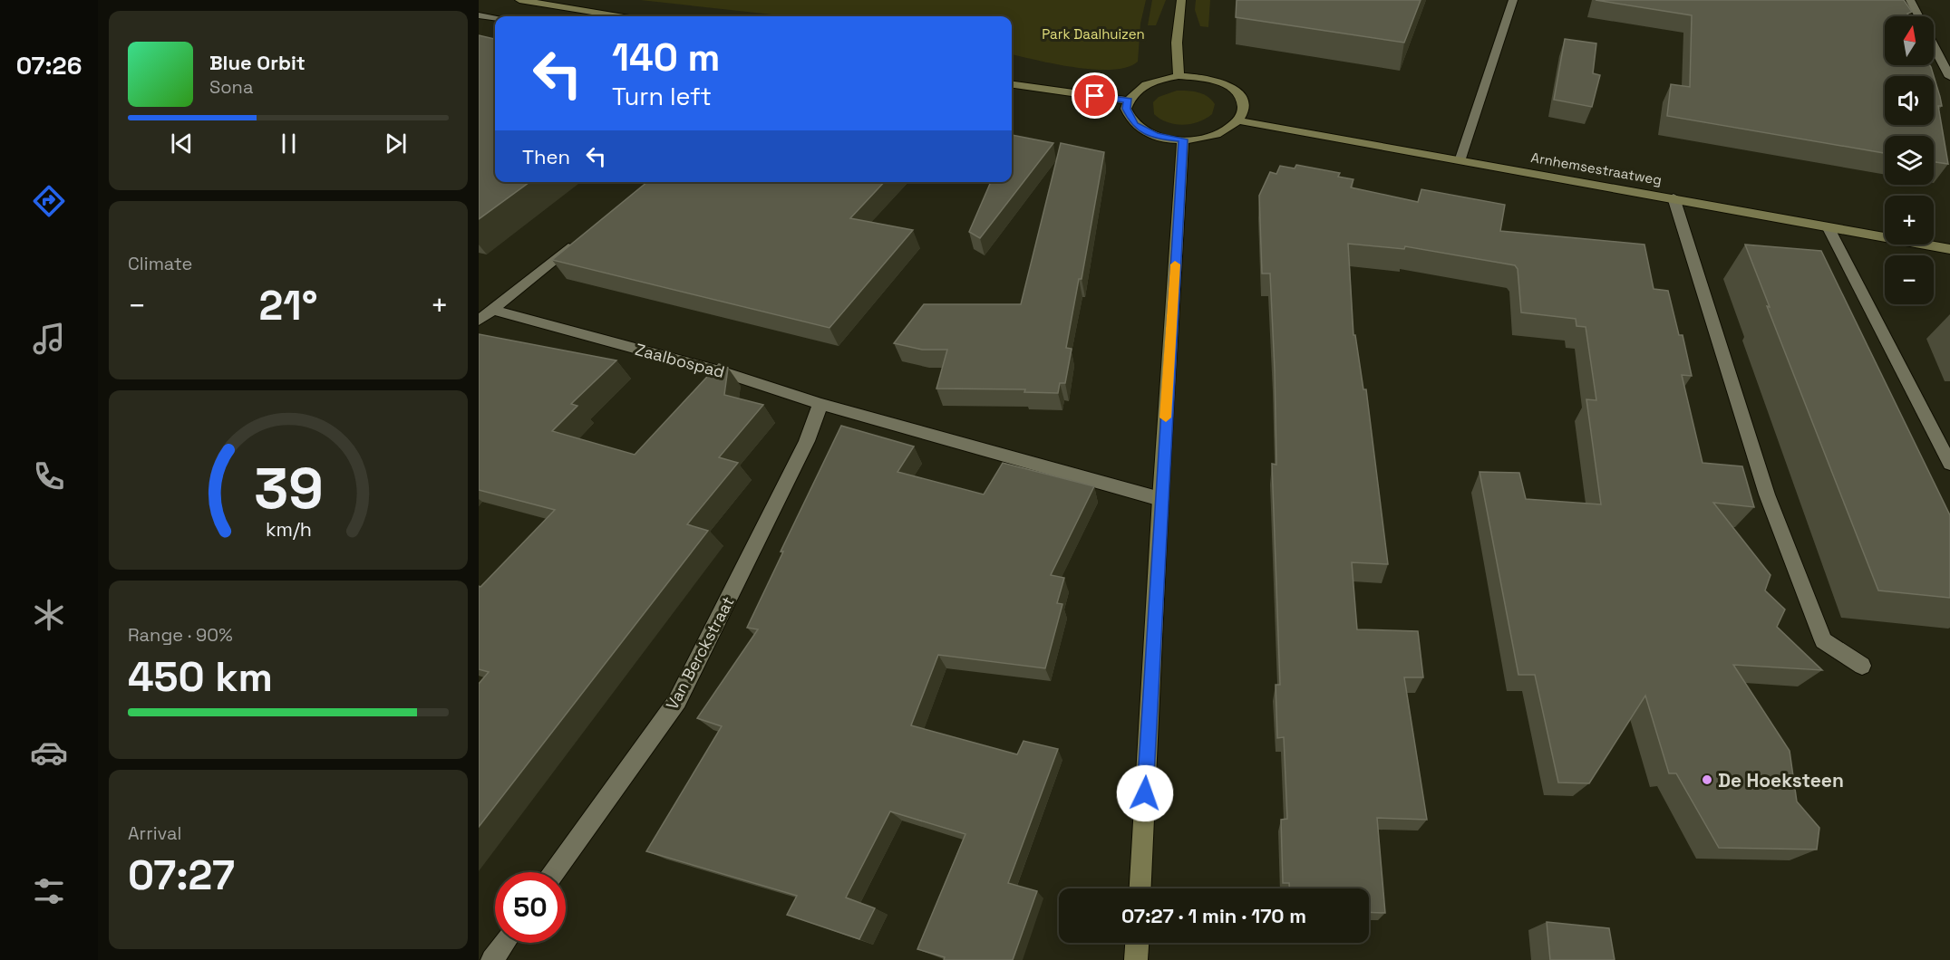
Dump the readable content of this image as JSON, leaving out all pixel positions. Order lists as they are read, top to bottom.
{
  "streets": {
    "main road": ["Arnhemsestraatweg"],
    "street": ["Zaalbospad", "Van Berckstraat"]
  },
  "crossings": [
    ["Zaalbospad", "Van Berckstraat"]
  ],
  "parks": ["Park Daalhuizen"],
  "places": ["De Hoeksteen"],
  "north": "top",
  "page": {
    "tabs": "07:26",
    "map_buttons": ["+", "−"],
    "turn": ["140 m", "Turn left"],
    "song": ["Blue Orbit", "Sona"],
    "then": "Then",
    "tile": [
      "Climate",
      ["Range · 90%", "450 km"],
      ["Arrival", "07:27"]
    ],
    "heat": ["−", "21°", "+"],
    "limit": "50",
    "trip": "07:27 · 1 min · 170 m",
    "gauge": ["39", "km/h"]
  }
}
